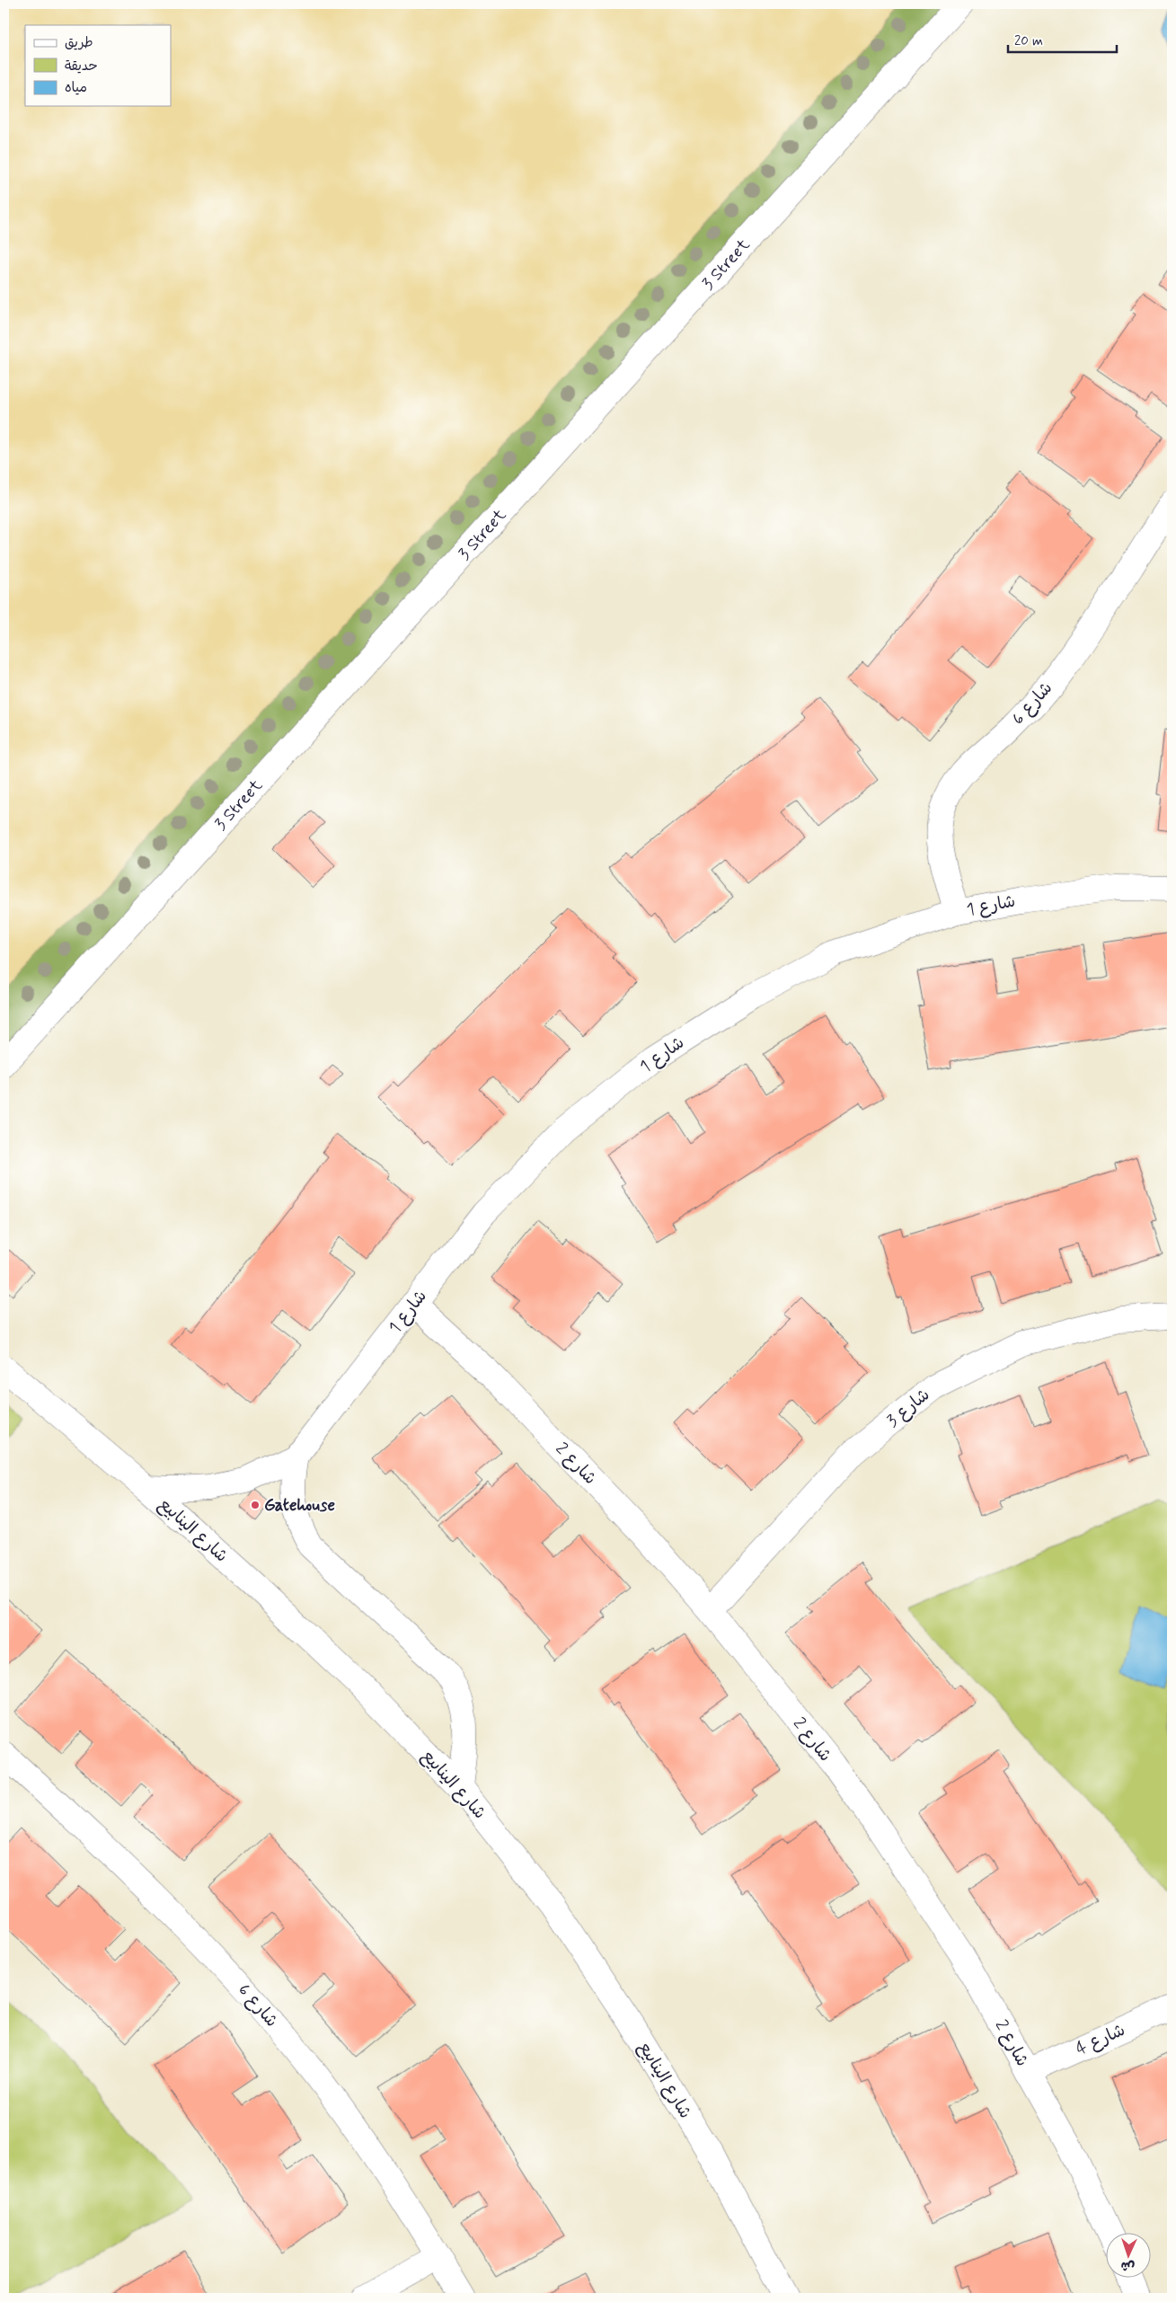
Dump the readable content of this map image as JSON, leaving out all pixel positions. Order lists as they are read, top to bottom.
{
  "streets": {
    "street": [
      "3 Street",
      "شارع 6",
      "شارع 1",
      "شارع 3",
      "شارع 2",
      "شارع الينابيع",
      "شارع 4"
    ]
  },
  "crossings": [
    ["شارع 6", "شارع 1"],
    ["شارع 1", "شارع 2"],
    ["شارع 1", "شارع الينابيع"],
    ["شارع 3", "شارع 2"],
    ["شارع 2", "شارع 4"]
  ],
  "places": ["Gatehouse"],
  "legend": ["طريق", "حديقة", "مياه"],
  "scale_bar": "20 m",
  "north": "bottom"
}
